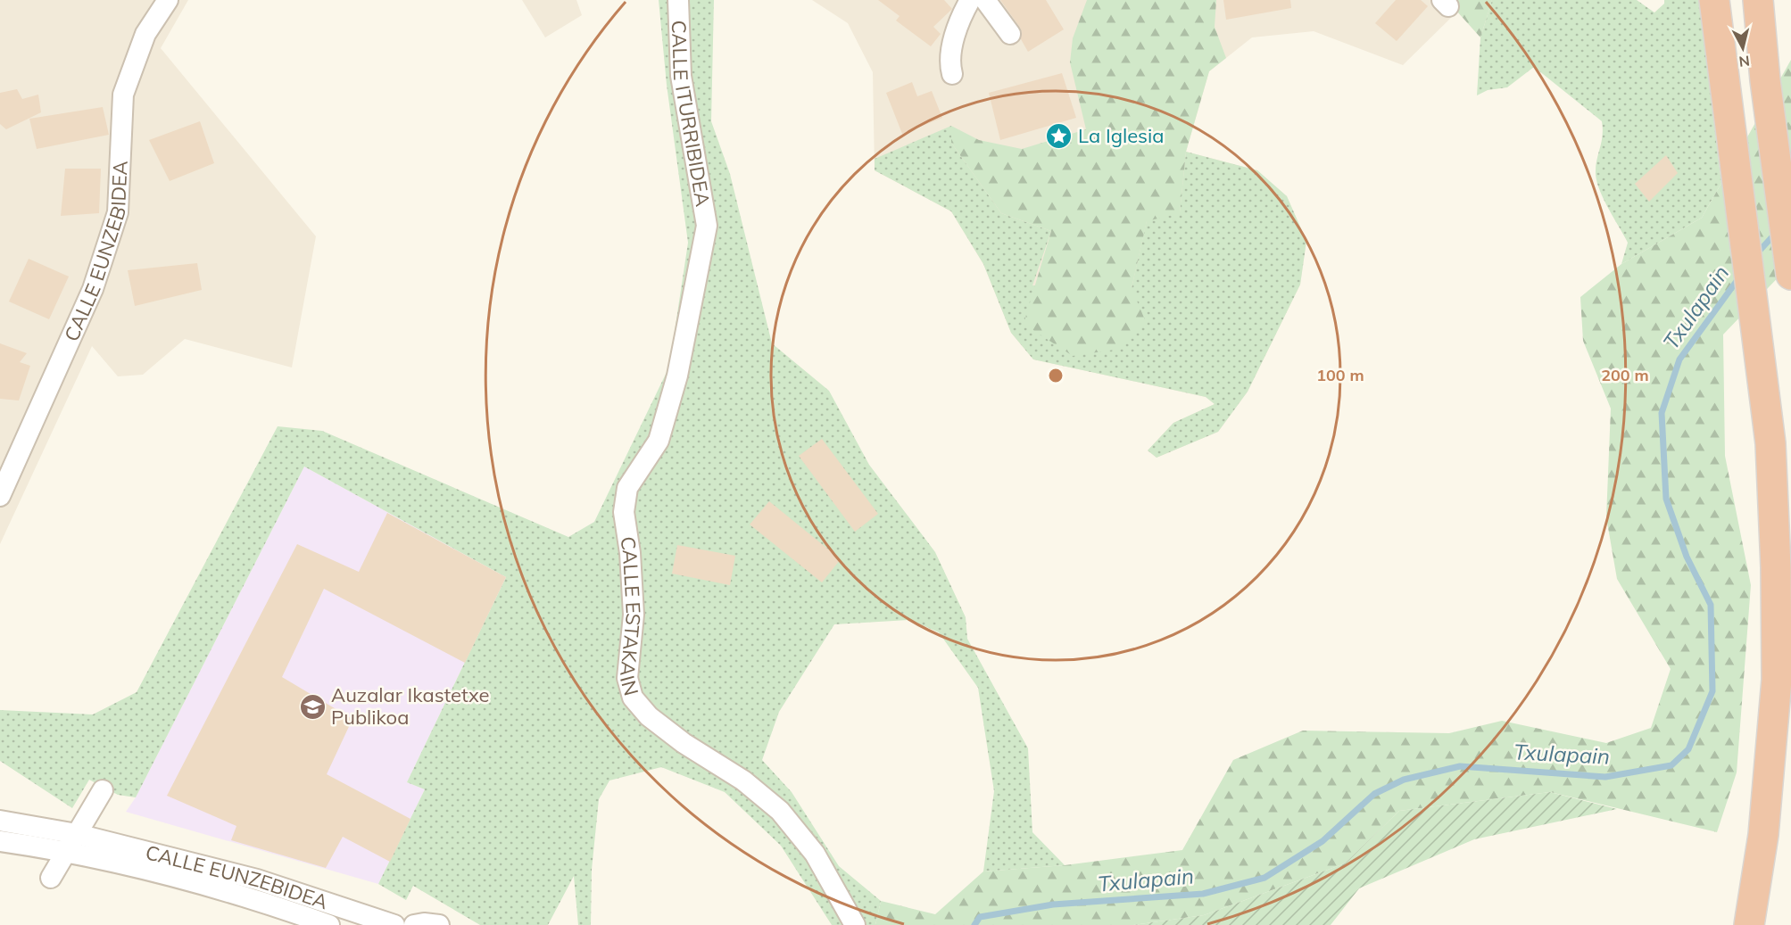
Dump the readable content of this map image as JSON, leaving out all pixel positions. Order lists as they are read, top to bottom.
{
  "streets": {
    "street": ["CALLE ITURRIBIDEA", "CALLE EUNZEBIDEA", "CALLE ESTAKAIN"]
  },
  "crossings": [
    ["CALLE ITURRIBIDEA", "CALLE ESTAKAIN"]
  ],
  "water": ["Txulapain"],
  "places": {
    "place": ["La Iglesia"],
    "school or university": ["Auzalar Ikastetxe Publikoa"]
  },
  "north": "bottom",
  "rings": ["100 m", "200 m"]
}
